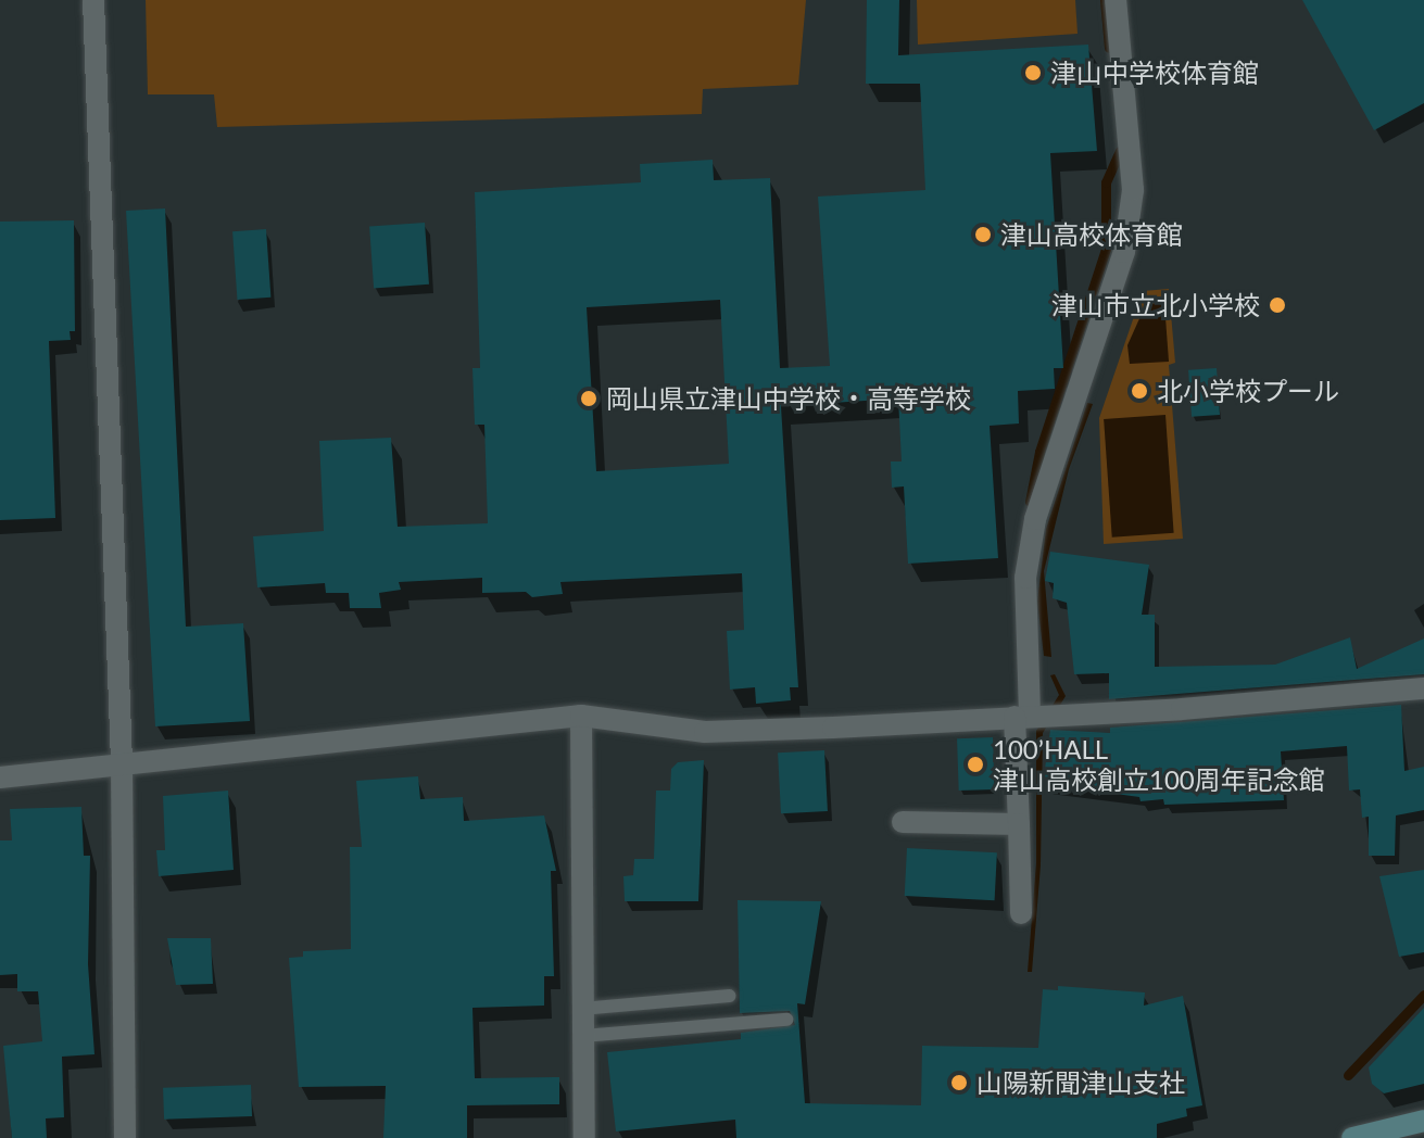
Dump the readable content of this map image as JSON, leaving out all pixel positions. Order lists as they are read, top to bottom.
{
  "places": [
    "津山中学校体育館",
    "津山高校体育館",
    "津山市立北小学校",
    "北小学校プール",
    "岡山県立津山中学校・高等学校",
    "100’HALL 津山高校創立100周年記念館",
    "山陽新聞津山支社"
  ]
}
